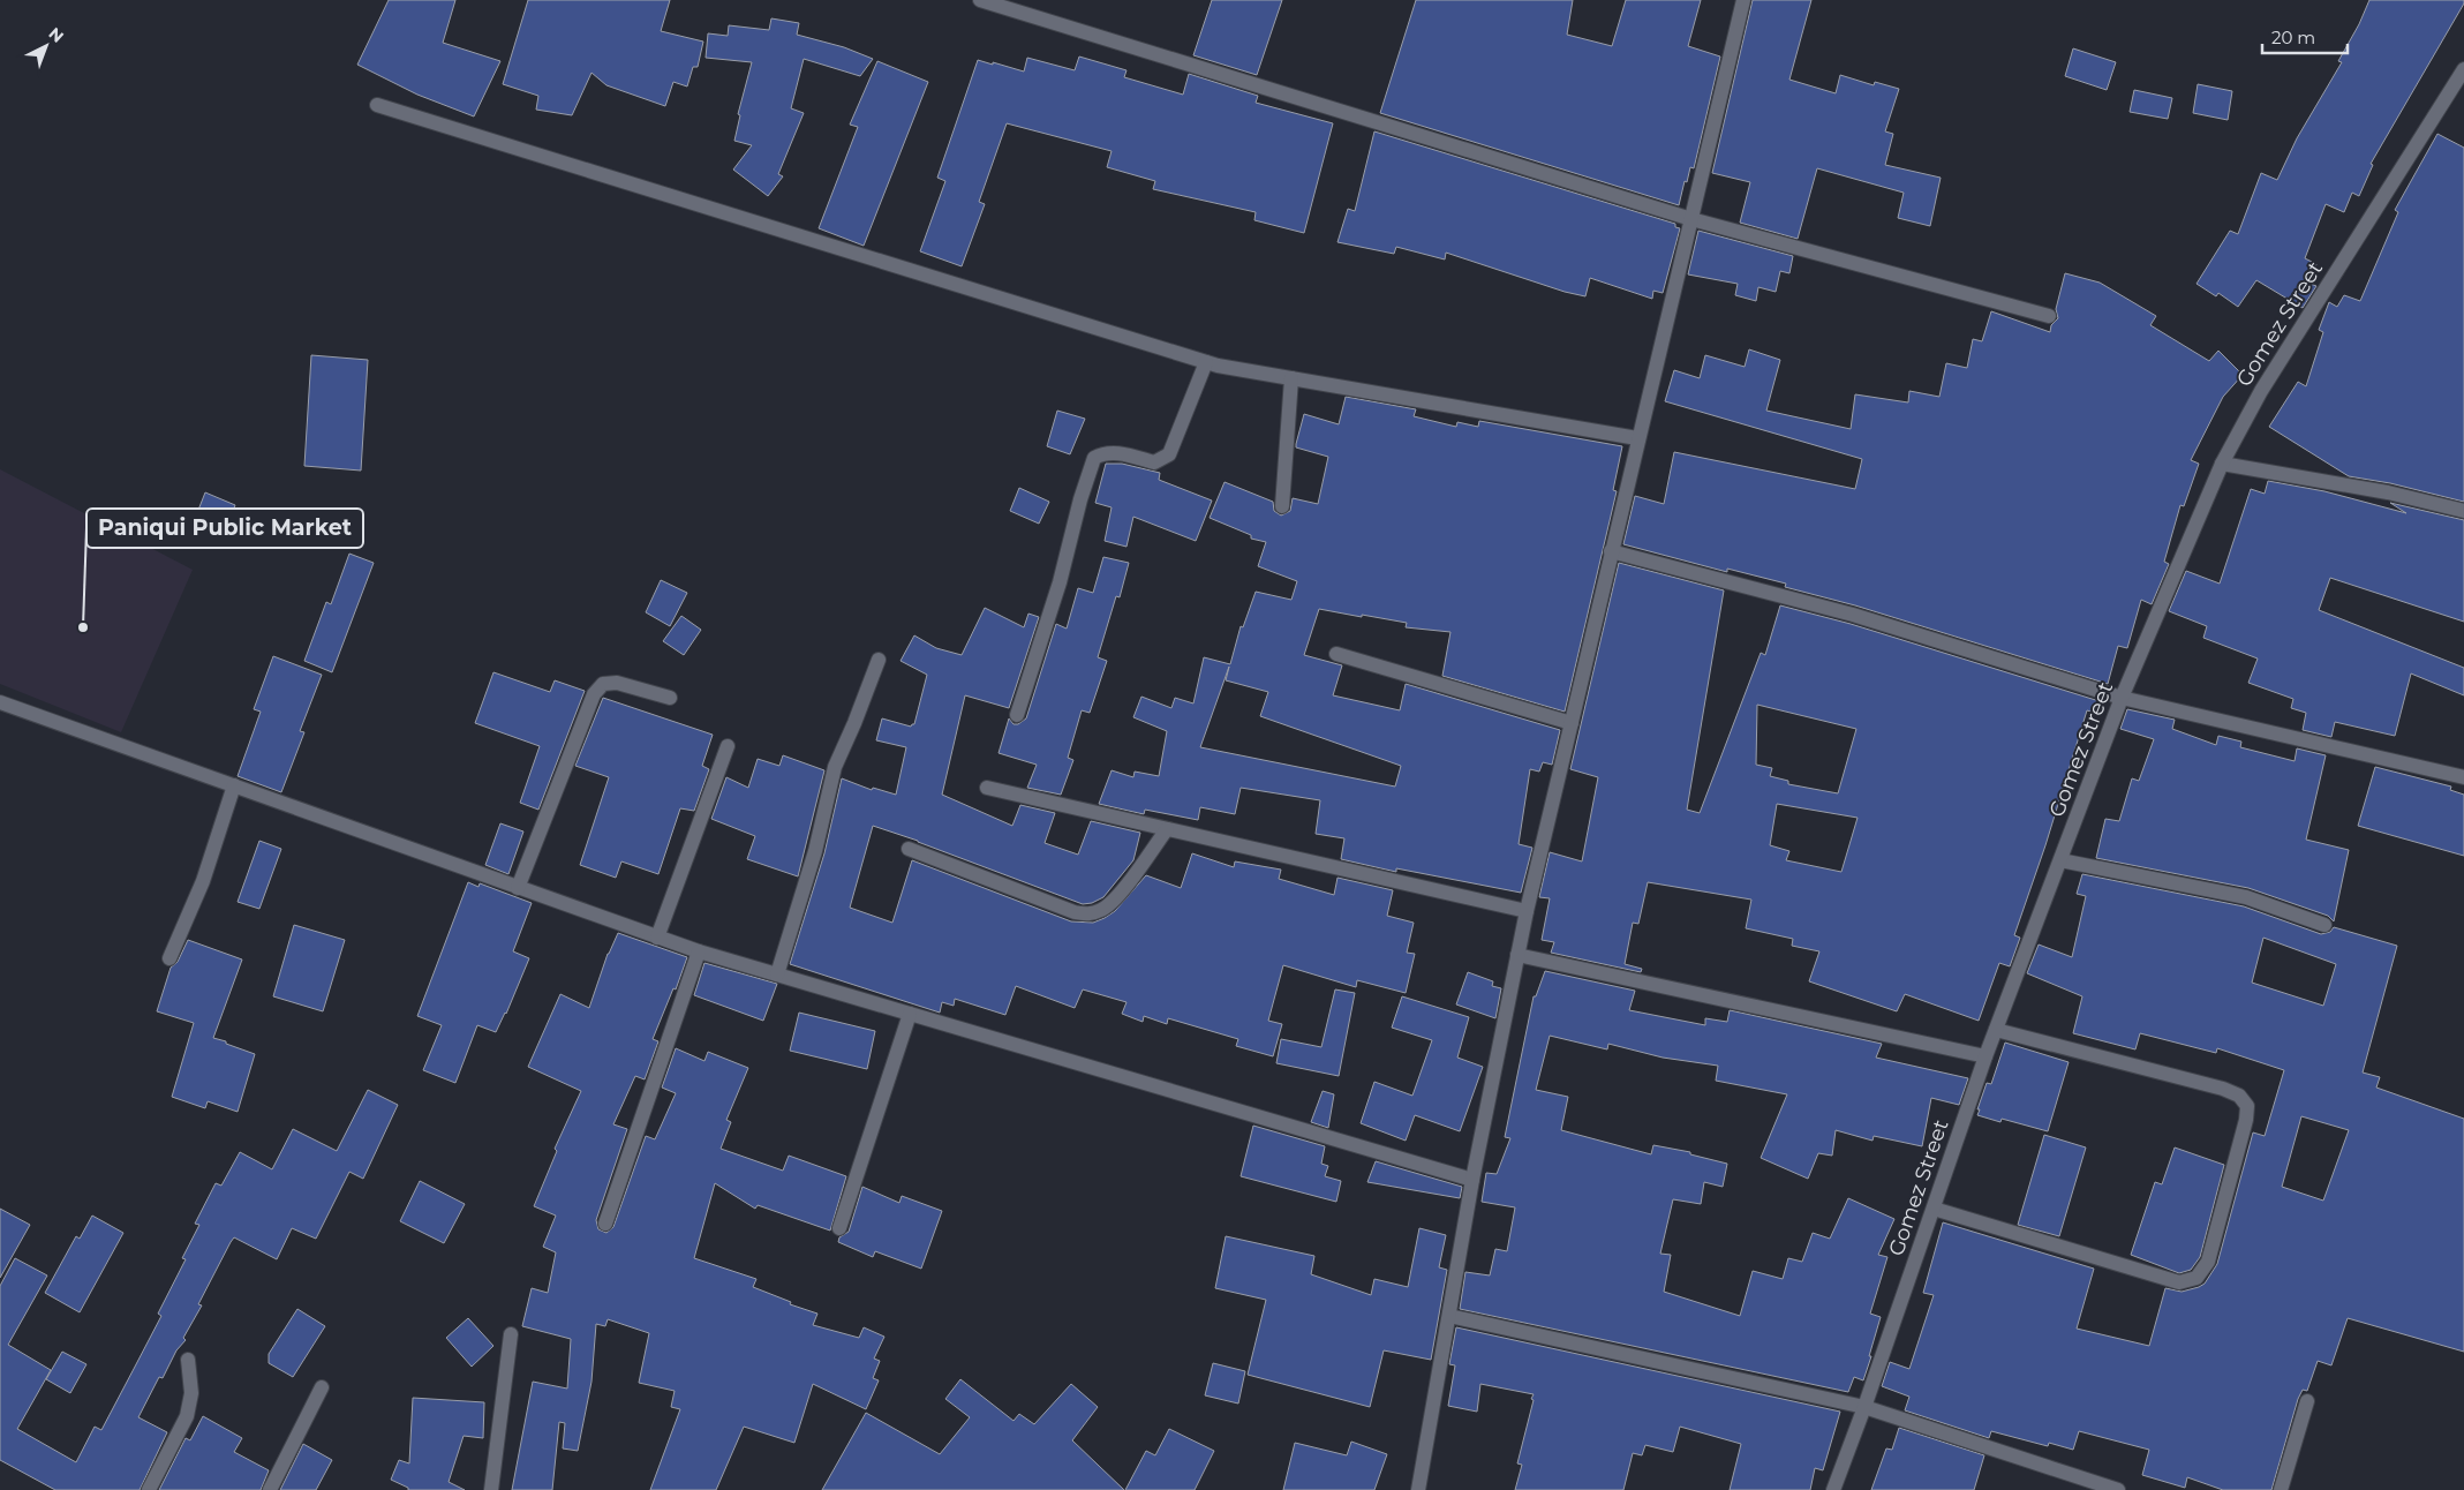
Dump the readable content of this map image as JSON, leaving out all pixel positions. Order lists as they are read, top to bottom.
{
  "streets": {
    "street": ["Gomez Street"]
  },
  "places": ["Paniqui Public Market"],
  "scale_bar": "20 m",
  "north": "top right"
}
